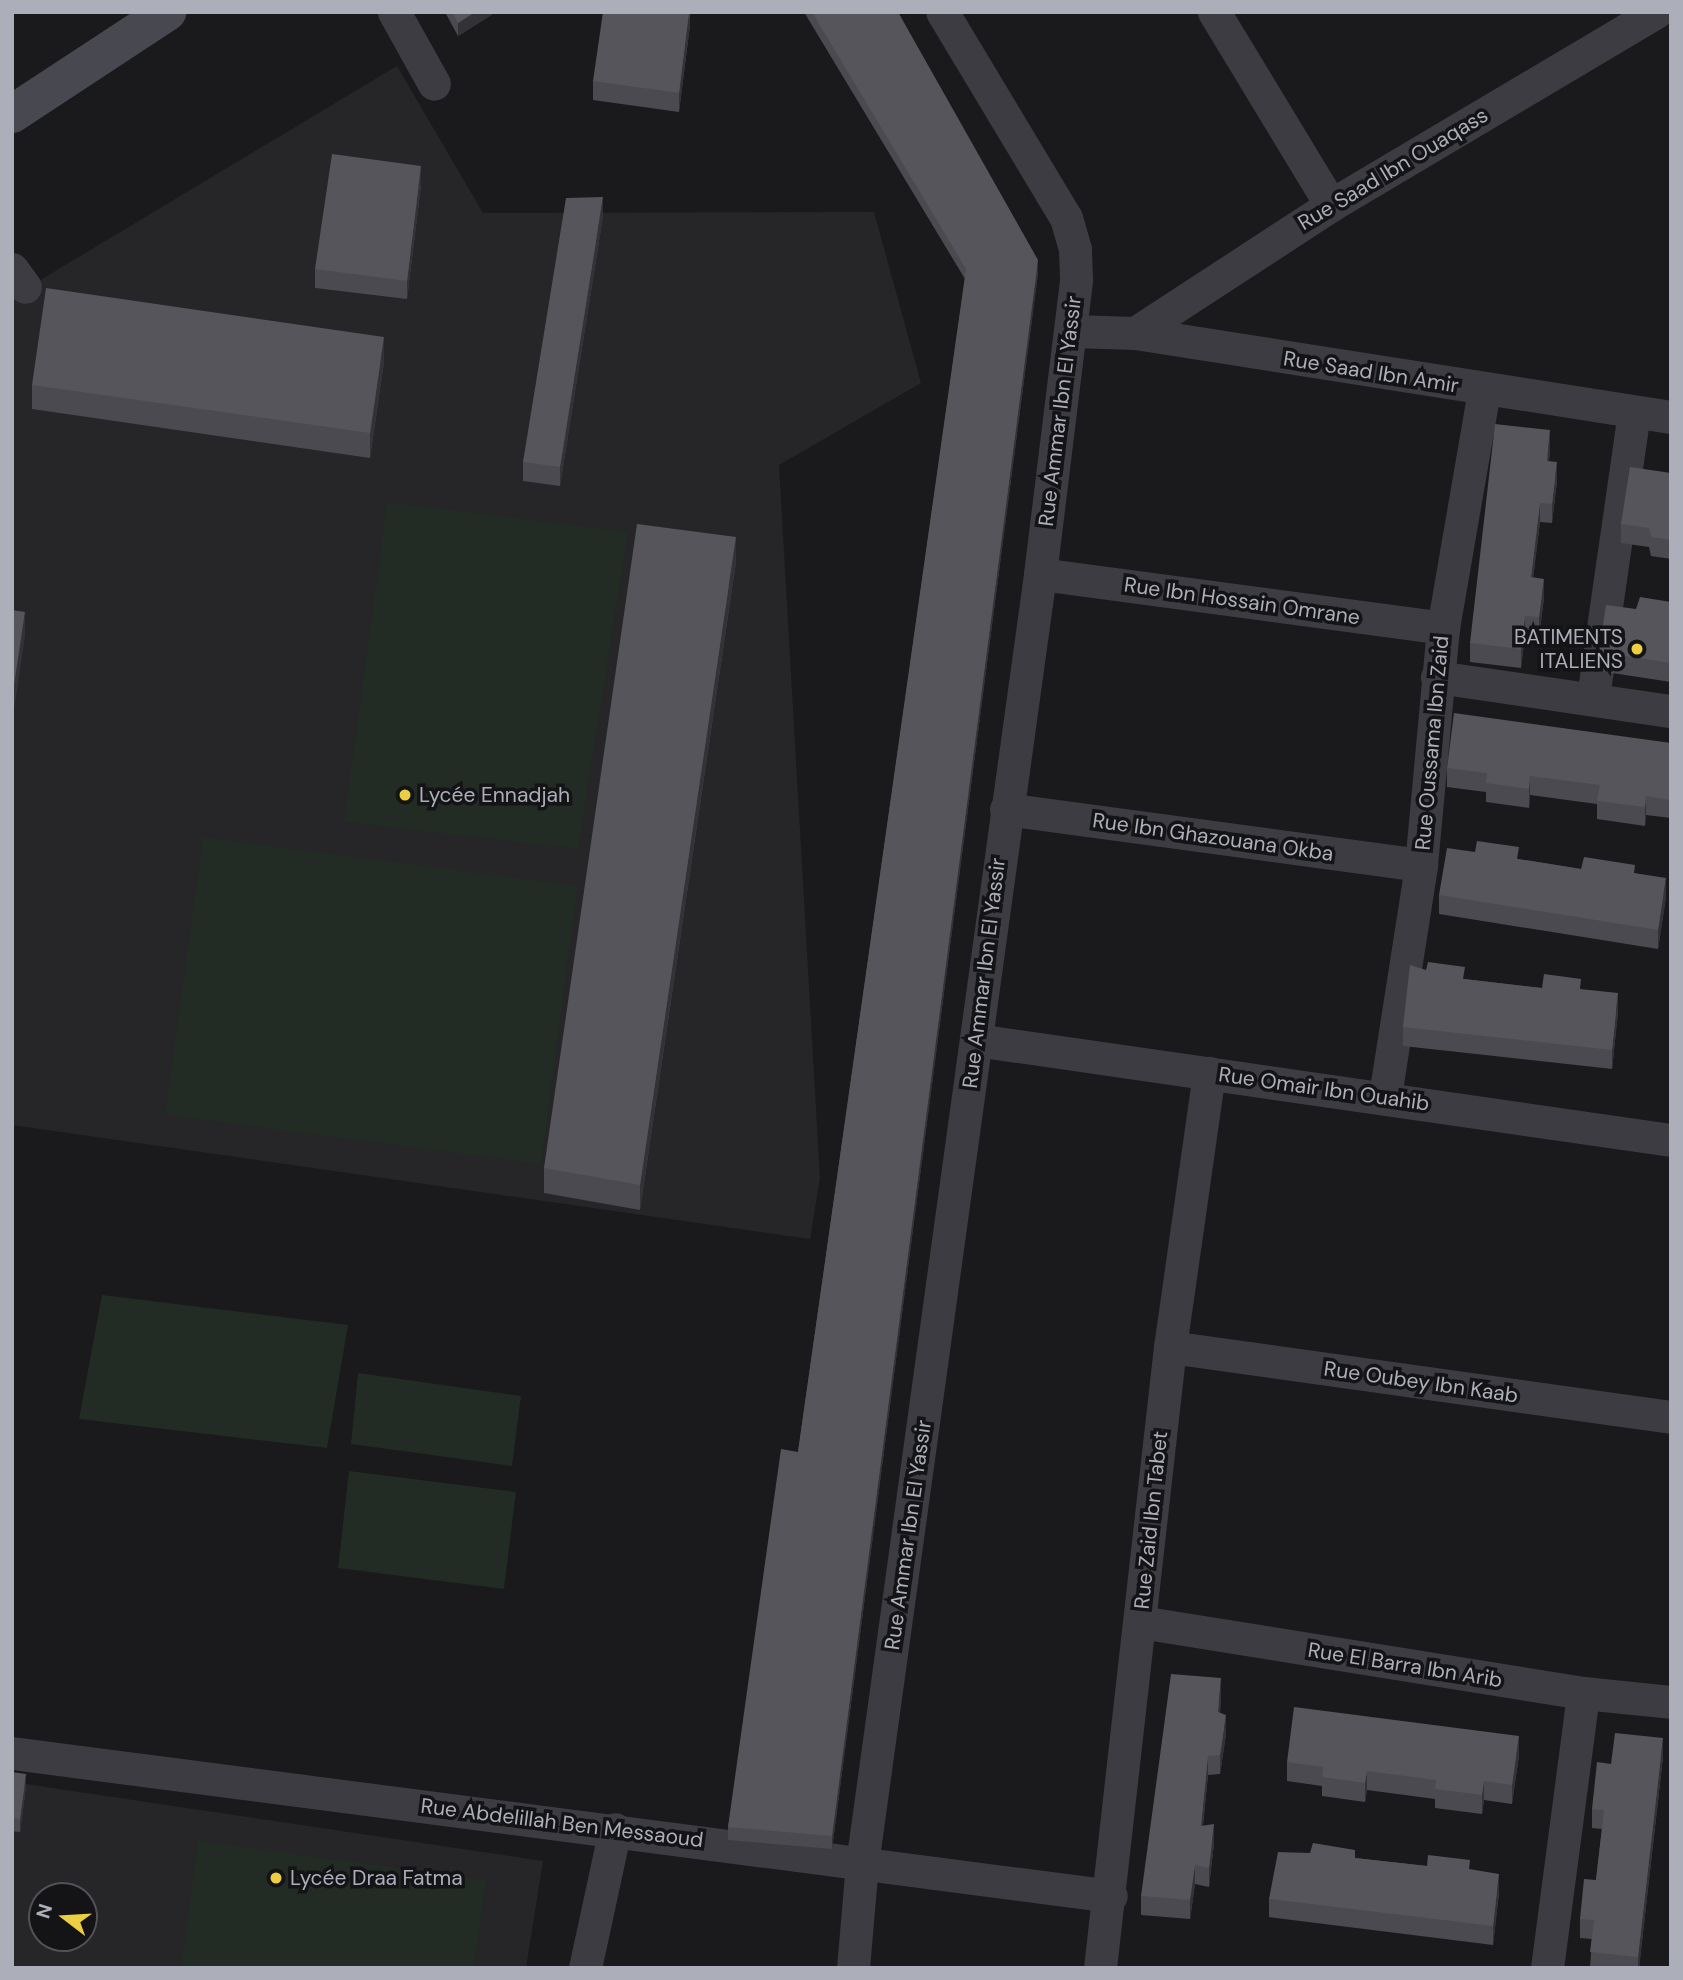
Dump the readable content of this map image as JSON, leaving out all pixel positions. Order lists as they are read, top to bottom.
{
  "streets": {
    "street": [
      "Rue Saad Ibn Ouaqass",
      "Rue Saad Ibn Amir",
      "Rue Ammar Ibn El Yassir",
      "Rue Ibn Hossain Omrane",
      "Rue Oussama Ibn Zaid",
      "Rue Ibn Ghazouana Okba",
      "Rue Omair Ibn Ouahib",
      "Rue Oubey Ibn Kaab",
      "Rue Zaid Ibn Tabet",
      "Rue El Barra Ibn Arib",
      "Rue Abdelillah Ben Messaoud"
    ]
  },
  "crossings": [
    ["Rue Saad Ibn Ouaqass", "Rue Saad Ibn Amir"],
    ["Rue Saad Ibn Amir", "Rue Ammar Ibn El Yassir"],
    ["Rue Saad Ibn Amir", "Rue Oussama Ibn Zaid"],
    ["Rue Ammar Ibn El Yassir", "Rue Ibn Hossain Omrane"],
    ["Rue Ammar Ibn El Yassir", "Rue Ibn Ghazouana Okba"],
    ["Rue Ammar Ibn El Yassir", "Rue Omair Ibn Ouahib"],
    ["Rue Ammar Ibn El Yassir", "Rue Abdelillah Ben Messaoud"],
    ["Rue Ibn Hossain Omrane", "Rue Oussama Ibn Zaid"],
    ["Rue Oussama Ibn Zaid", "Rue Ibn Ghazouana Okba"],
    ["Rue Oussama Ibn Zaid", "Rue Omair Ibn Ouahib"],
    ["Rue Omair Ibn Ouahib", "Rue Zaid Ibn Tabet"],
    ["Rue Oubey Ibn Kaab", "Rue Zaid Ibn Tabet"],
    ["Rue Zaid Ibn Tabet", "Rue El Barra Ibn Arib"],
    ["Rue Zaid Ibn Tabet", "Rue Abdelillah Ben Messaoud"]
  ],
  "places": ["BATIMENTS ITALIENS", "Lycée Ennadjah", "Lycée Draa Fatma"],
  "north": "left"
}
